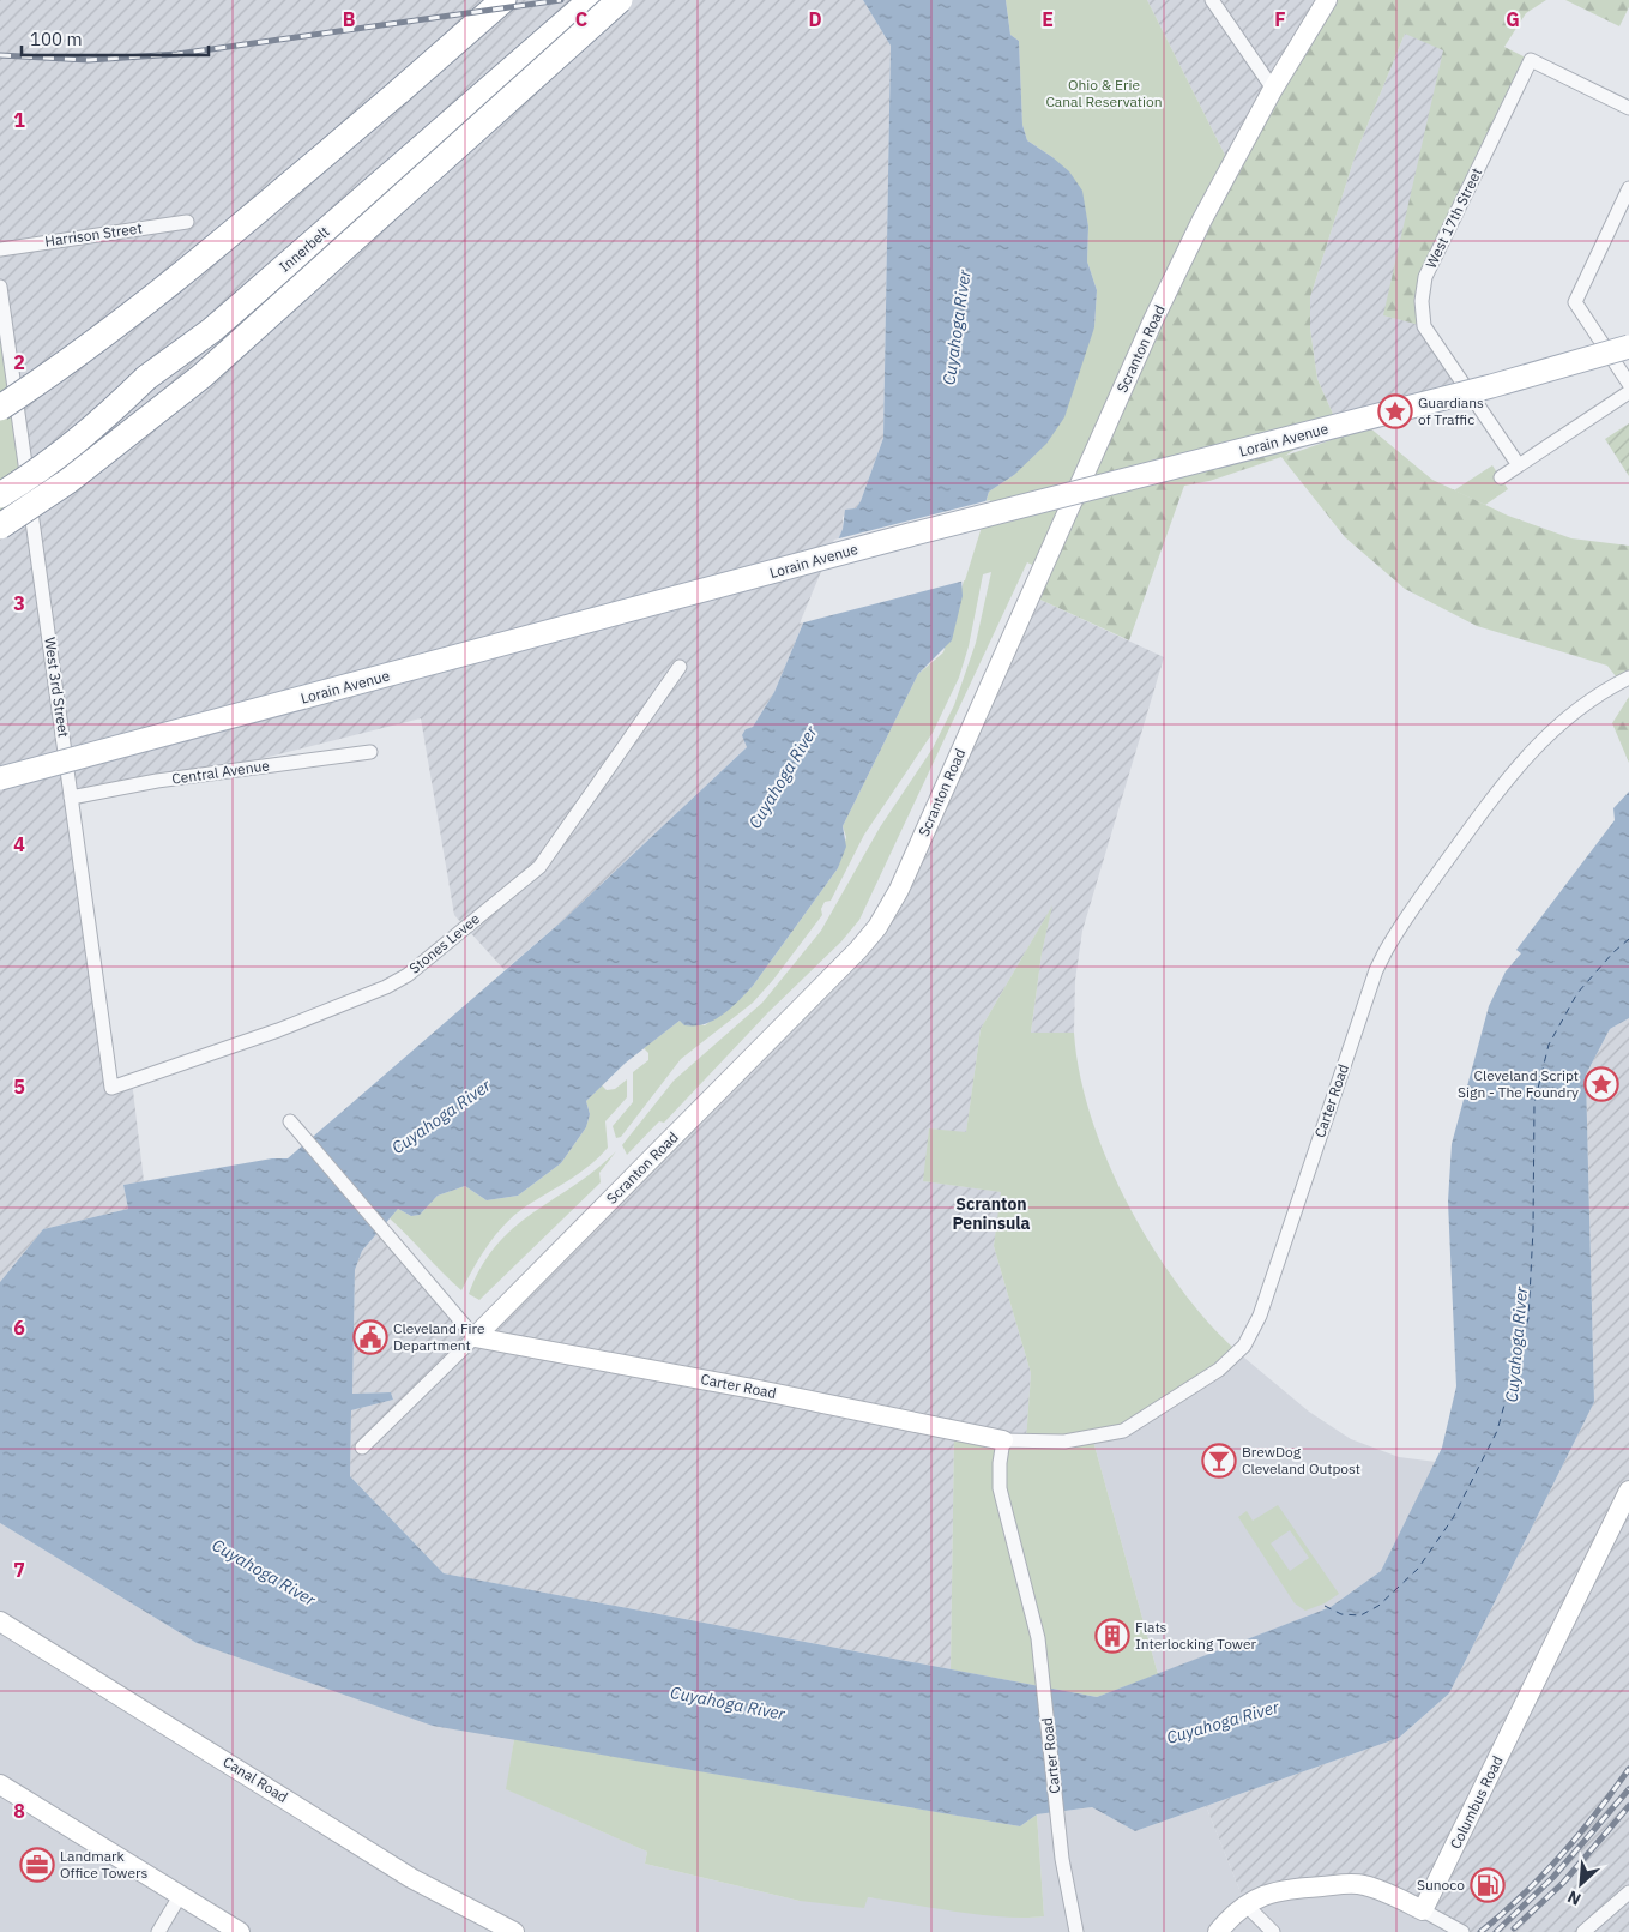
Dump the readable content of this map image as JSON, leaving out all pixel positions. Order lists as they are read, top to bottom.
{
  "streets": {
    "highway": ["Innerbelt"],
    "main road": ["Lorain Avenue"],
    "street": [
      "West 17th Street",
      "Harrison Street",
      "Scranton Road",
      "West 3rd Street",
      "Central Avenue",
      "Stones Levee",
      "Carter Road",
      "Canal Road",
      "Columbus Road"
    ]
  },
  "crossings": [
    ["Scranton Road", "Carter Road"],
    ["West 3rd Street", "Central Avenue"],
    ["West 3rd Street", "Stones Levee"]
  ],
  "districts": ["Scranton Peninsula"],
  "water": ["Cuyahoga River"],
  "parks": ["Ohio & Erie Canal Reservation"],
  "places": {
    "place": ["Guardians of Traffic", "Cleveland Script Sign - The Foundry"],
    "public building": ["Cleveland Fire Department"],
    "bar": ["BrewDog Cleveland Outpost"],
    "building": ["Flats Interlocking Tower"],
    "office": ["Landmark Office Towers"],
    "fuel station": ["Sunoco"]
  },
  "scale_bar": "100 m",
  "north": "bottom left",
  "grid": {
    "columns": [
      "B",
      "C",
      "D",
      "E",
      "F",
      "G"
    ],
    "rows": [
      "1",
      "2",
      "3",
      "4",
      "5",
      "6",
      "7",
      "8"
    ]
  }
}
